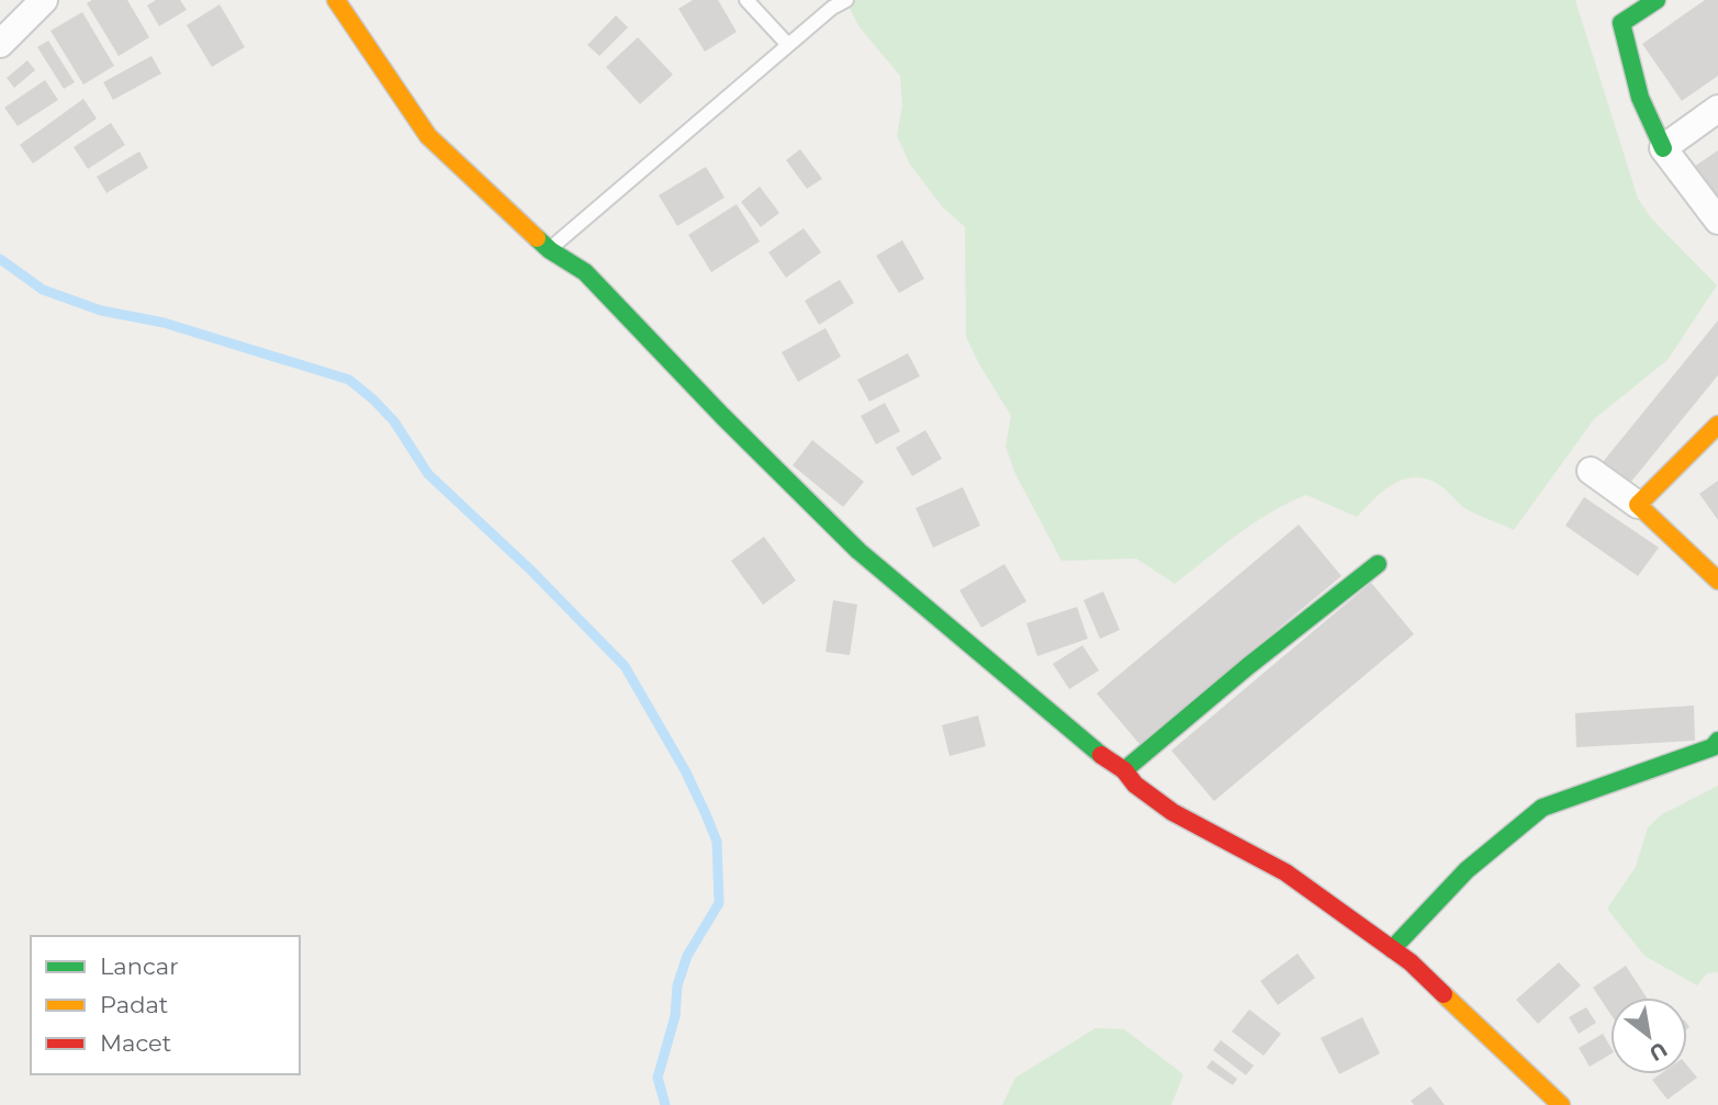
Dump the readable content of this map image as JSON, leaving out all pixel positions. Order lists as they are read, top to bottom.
{
  "legend": ["Lancar", "Padat", "Macet"],
  "north": "bottom right"
}
